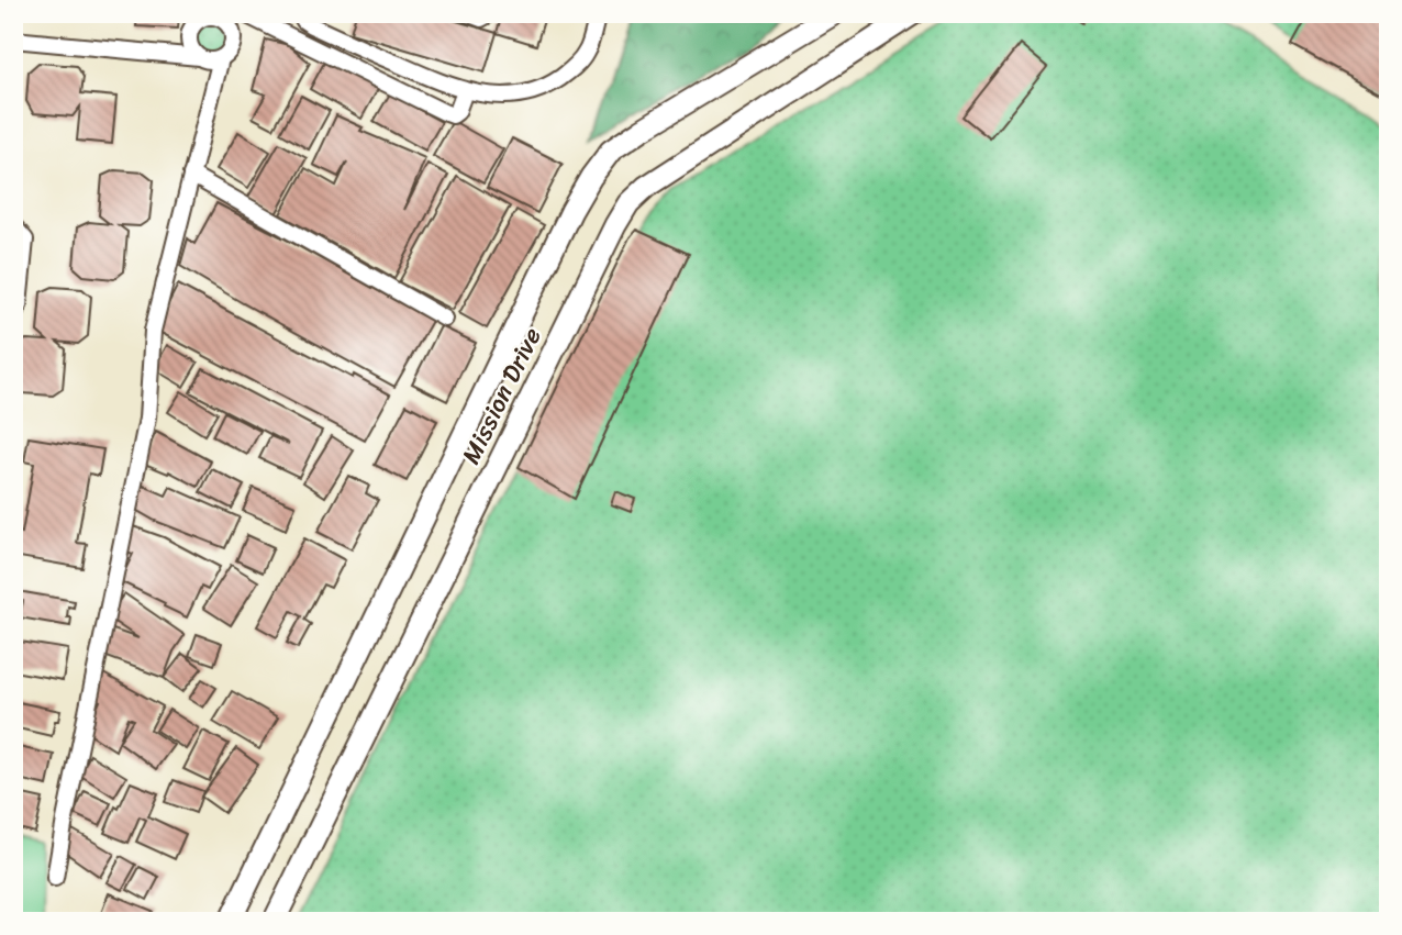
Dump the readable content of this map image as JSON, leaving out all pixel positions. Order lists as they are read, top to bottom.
{
  "streets": {
    "street": ["Mission Drive"]
  }
}
